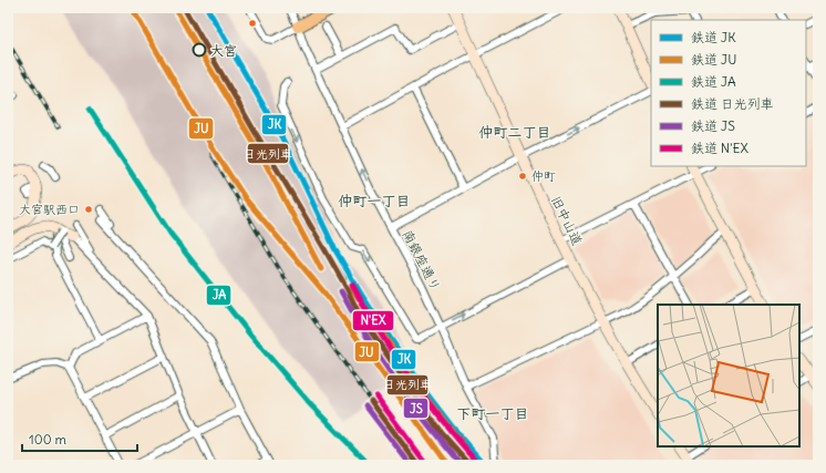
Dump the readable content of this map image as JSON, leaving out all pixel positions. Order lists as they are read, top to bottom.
{
  "streets": {
    "main road": ["旧中山道"],
    "street": ["南銀座通り"]
  },
  "districts": ["仲町二丁目", "仲町一丁目", "下町一丁目"],
  "places": ["大宮", "仲町", "大宮駅西口"],
  "lines": [
    "rail line JK",
    "rail line JU",
    "rail line 日光列車",
    "rail line JA",
    "rail line N'EX",
    "rail line JS"
  ],
  "legend": [
    "鉄道 JK",
    "鉄道 JU",
    "鉄道 JA",
    "鉄道 日光列車",
    "鉄道 JS",
    "鉄道 N'EX"
  ],
  "scale_bar": "100 m"
}
